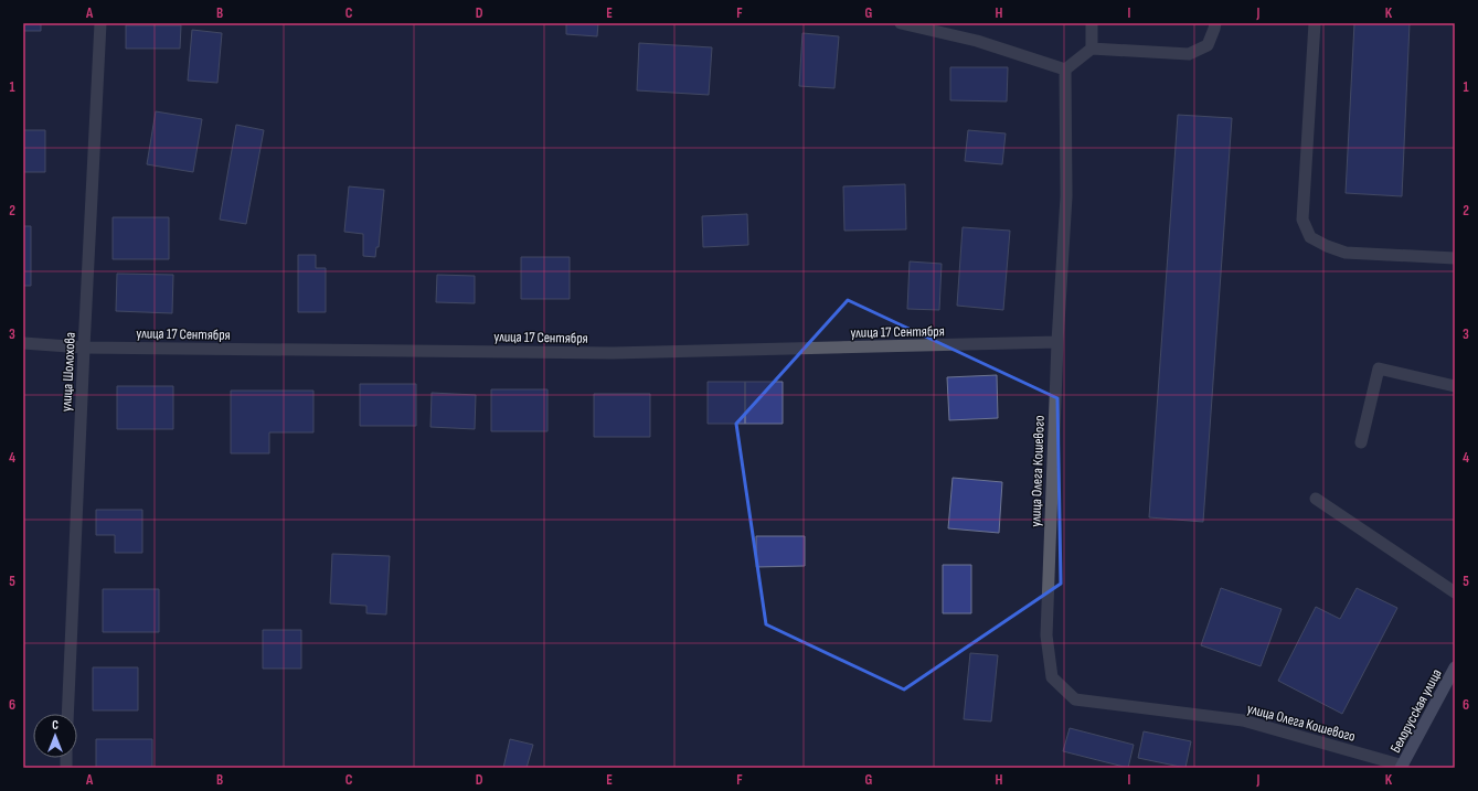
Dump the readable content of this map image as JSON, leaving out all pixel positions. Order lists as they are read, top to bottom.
{
  "streets": {
    "main road": ["Белорусская улица"],
    "street": ["улица 17 Сентября", "улица Шолохова", "улица Олега Кошевого"]
  },
  "crossings": [
    ["улица 17 Сентября", "улица Шолохова"],
    ["улица 17 Сентября", "улица Олега Кошевого"],
    ["улица Олега Кошевого", "Белорусская улица"]
  ],
  "north": "top",
  "grid": {
    "columns": [
      "A",
      "B",
      "C",
      "D",
      "E",
      "F",
      "G",
      "H",
      "I",
      "J",
      "K"
    ],
    "rows": [
      "1",
      "2",
      "3",
      "4",
      "5",
      "6"
    ]
  }
}
